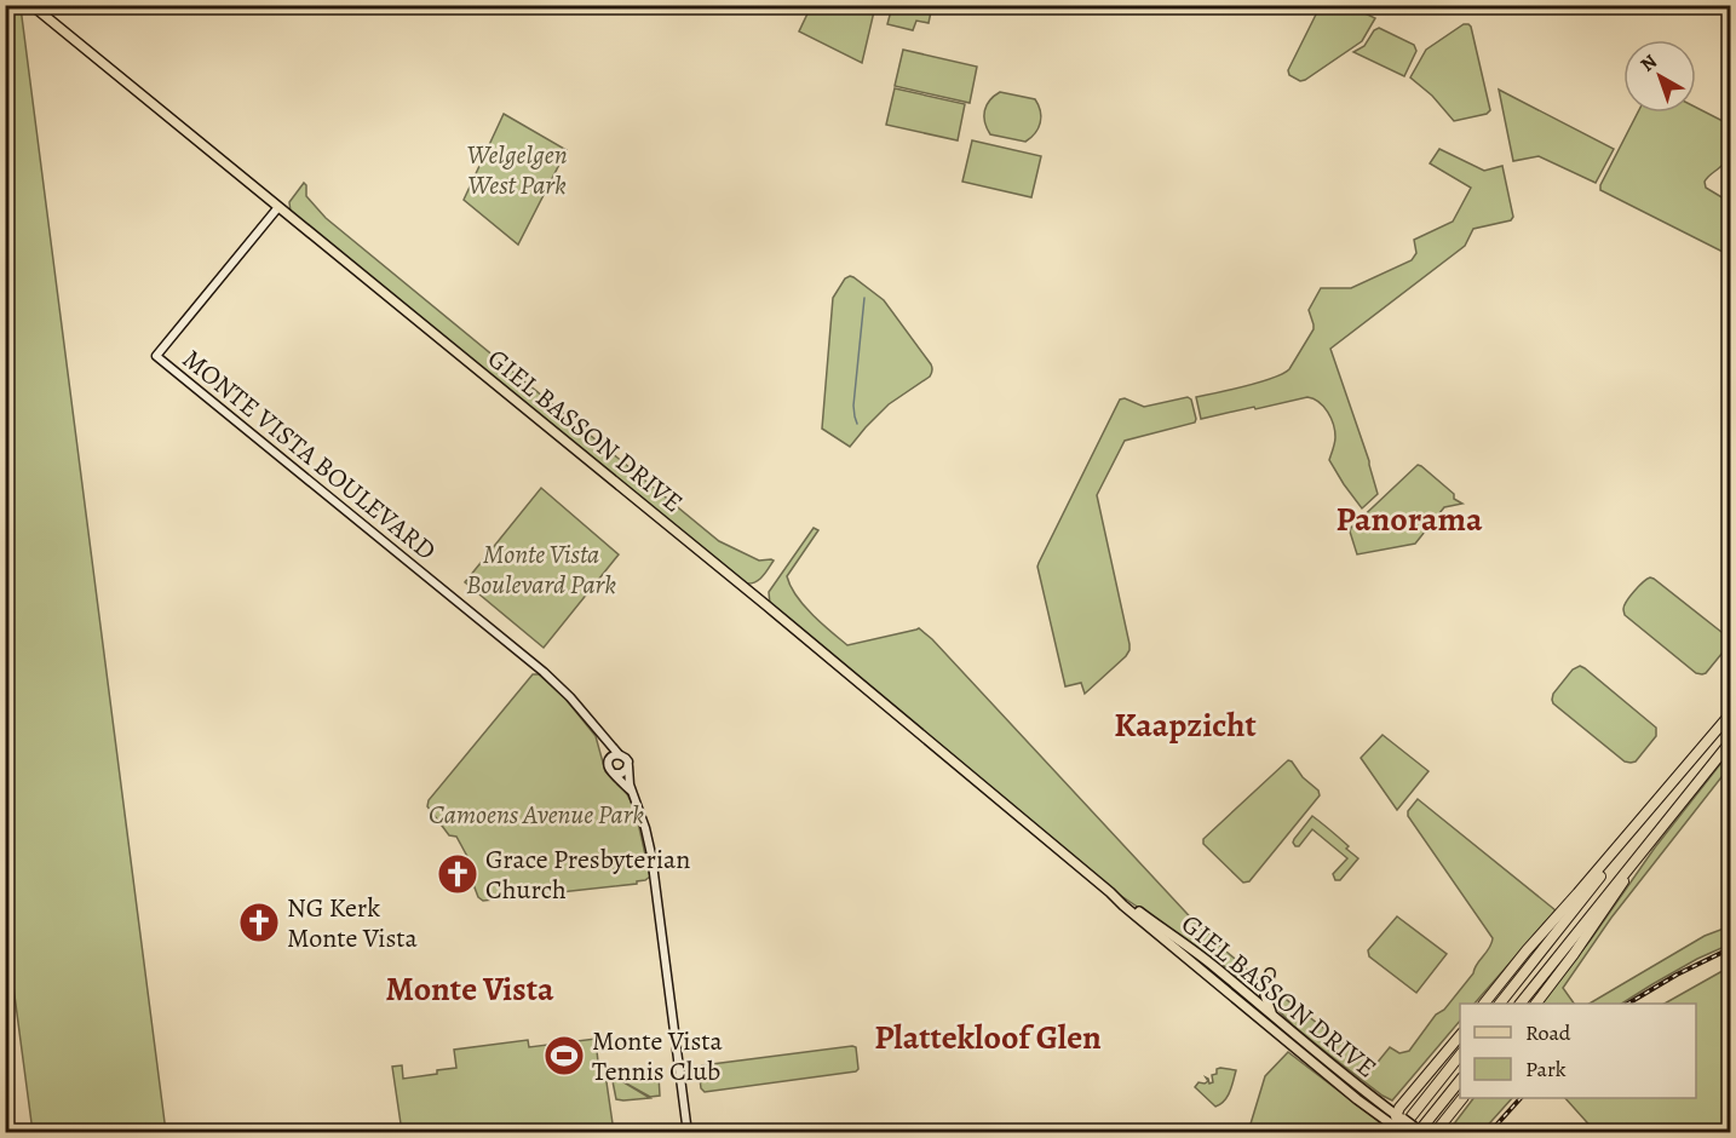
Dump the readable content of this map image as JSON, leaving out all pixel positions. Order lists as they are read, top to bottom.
{
  "streets": {
    "main road": ["GIEL BASSON DRIVE", "MONTE VISTA BOULEVARD"]
  },
  "crossings": [
    ["GIEL BASSON DRIVE", "MONTE VISTA BOULEVARD"]
  ],
  "districts": [
    "Panorama",
    "Kaapzicht",
    "Monte Vista",
    "Plattekloof Glen"
  ],
  "parks": ["Welgelgen West Park", "Monte Vista Boulevard Park", "Camoens Avenue Park"],
  "places": {
    "church": ["Grace Presbyterian Church", "NG Kerk Monte Vista"],
    "sports": ["Monte Vista Tennis Club"]
  },
  "legend": ["Road", "Park"],
  "north": "top left"
}
